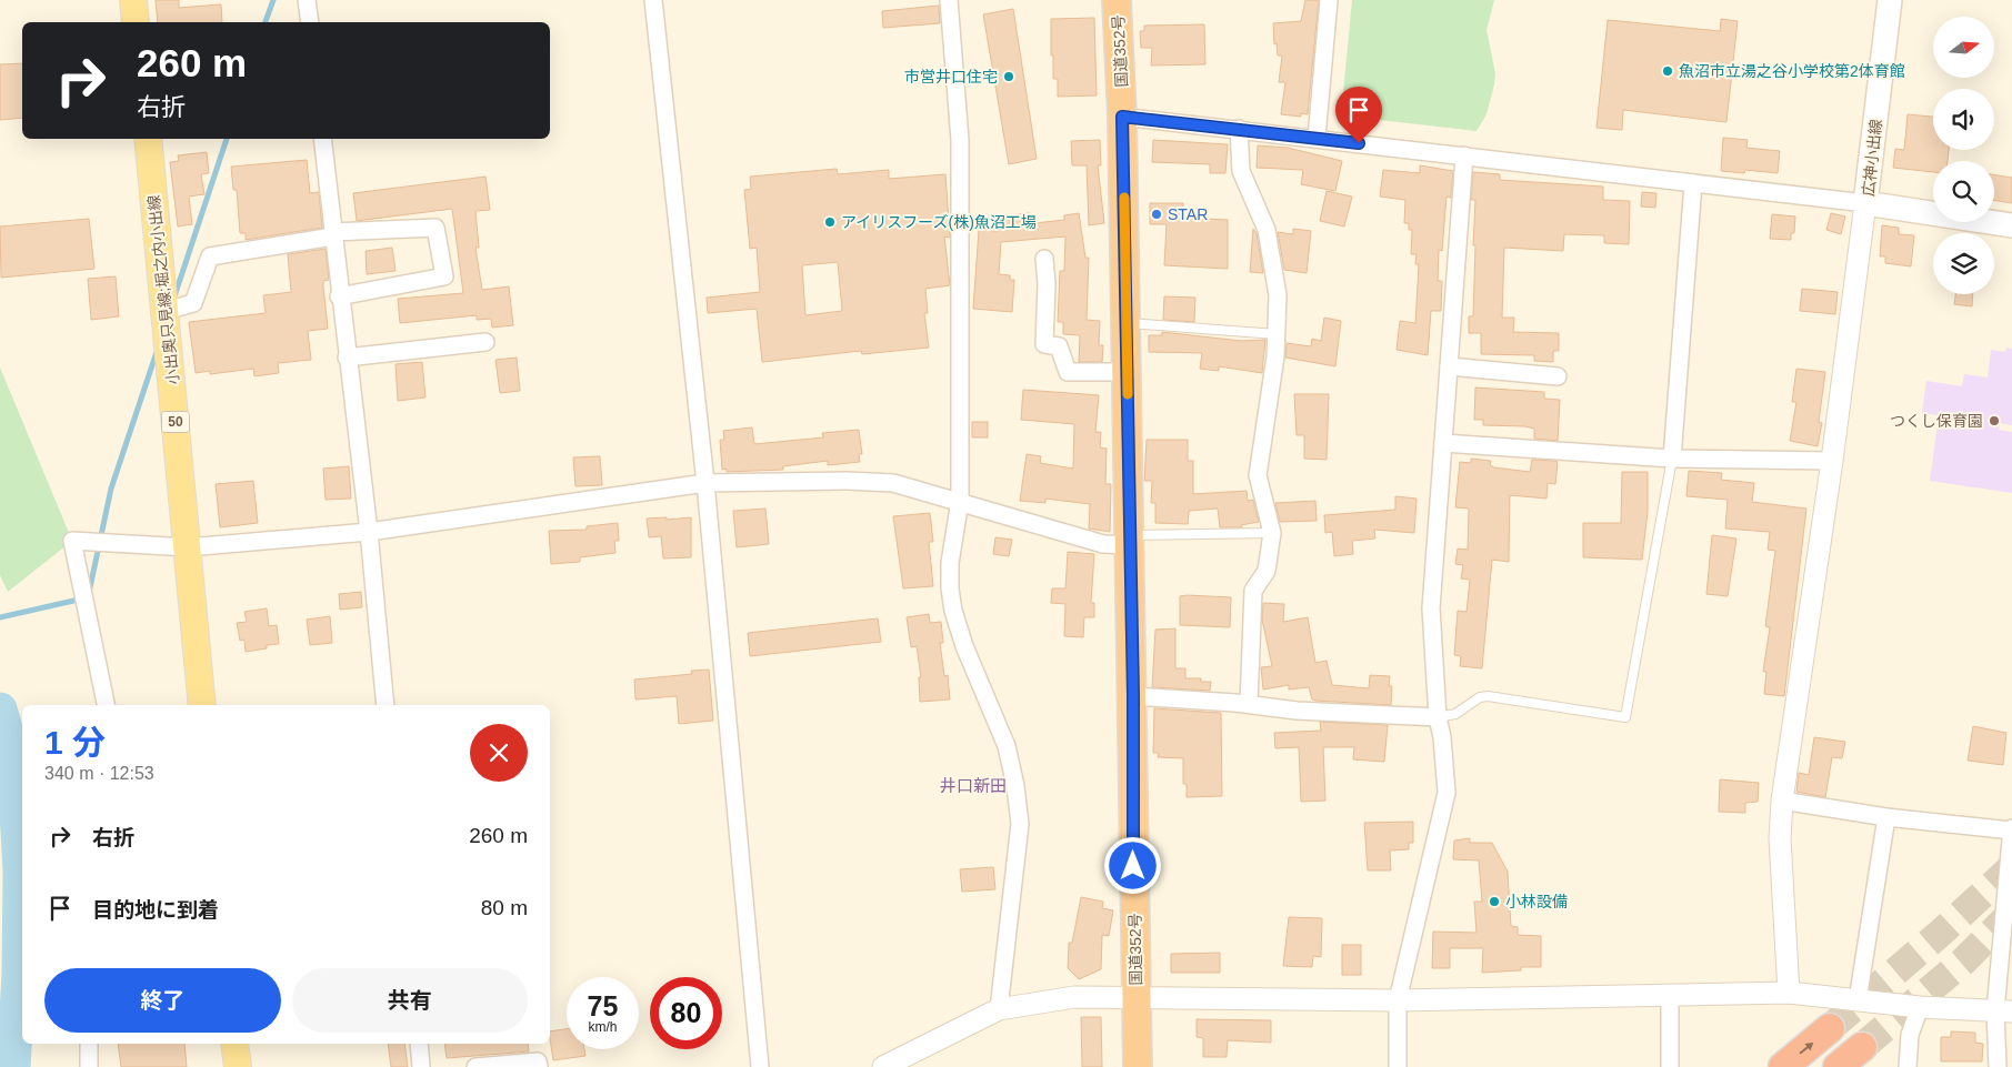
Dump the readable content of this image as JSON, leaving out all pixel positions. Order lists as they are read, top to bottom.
{
  "streets": {
    "highway": ["国道352号"],
    "main road": ["広神小出線", "小出奥只見線;堀之内小出線", "50"]
  },
  "districts": ["井口新田"],
  "places": [
    "魚沼市立湯之谷小学校第2体育館",
    "市営井口住宅",
    "STAR",
    "アイリスフーズ(株)魚沼工場",
    "つくし保育園",
    "小林設備"
  ],
  "north": "right",
  "page": {
    "turn": ["260 m", "右折"],
    "heading": ["1 分", "340 m · 12:53"],
    "list": [
      {
        "name": "右折",
        "value": "260 m"
      },
      {
        "name": "目的地に到着",
        "value": "80 m"
      }
    ],
    "buttons": ["終了", "共有"],
    "speed": "75 km/h",
    "limit": "80"
  }
}
